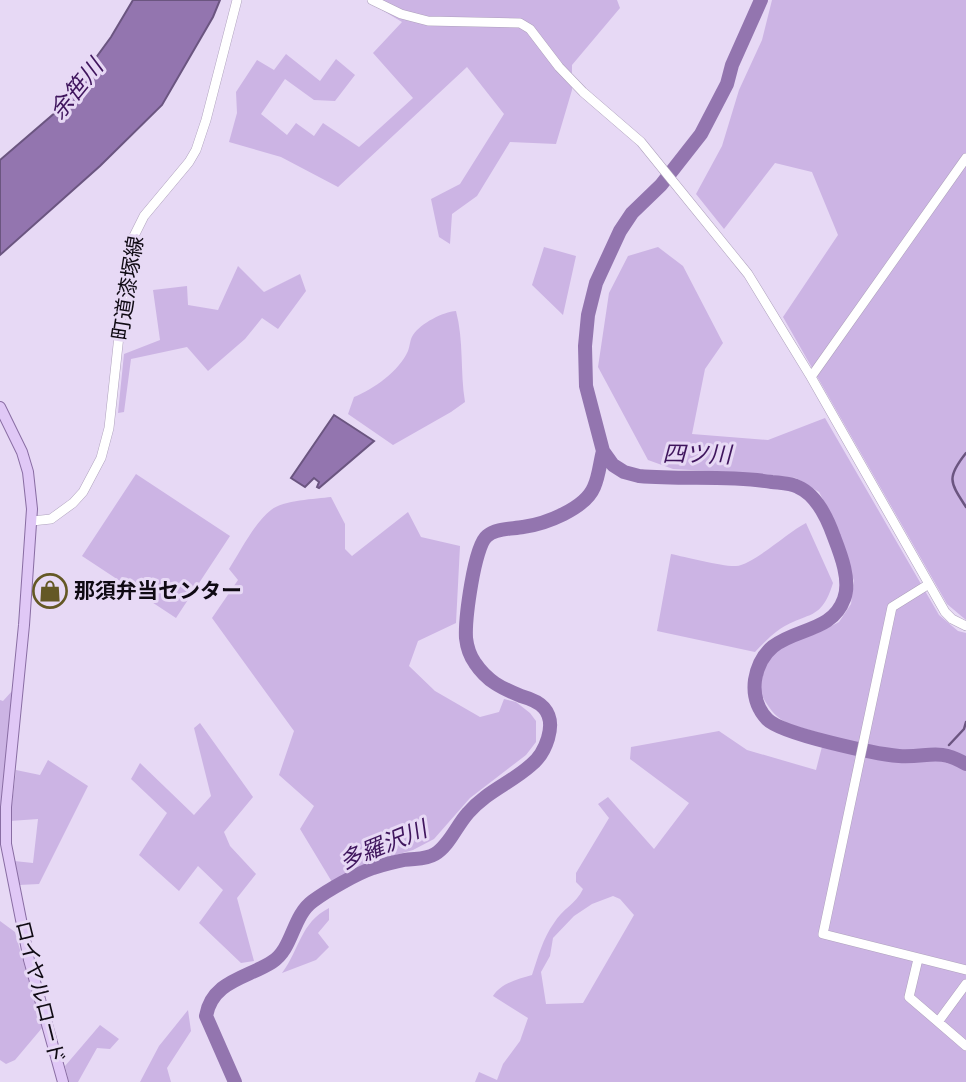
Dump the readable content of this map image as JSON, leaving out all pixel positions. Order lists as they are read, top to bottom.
{
  "streets": {
    "main road": ["ロイヤルロード"],
    "street": ["町道漆塚線"]
  },
  "crossings": [
    ["町道漆塚線", "ロイヤルロード"]
  ],
  "water": ["余笹川", "四ツ川", "多羅沢川"],
  "places": {
    "shop": ["那須弁当センター"]
  }
}
